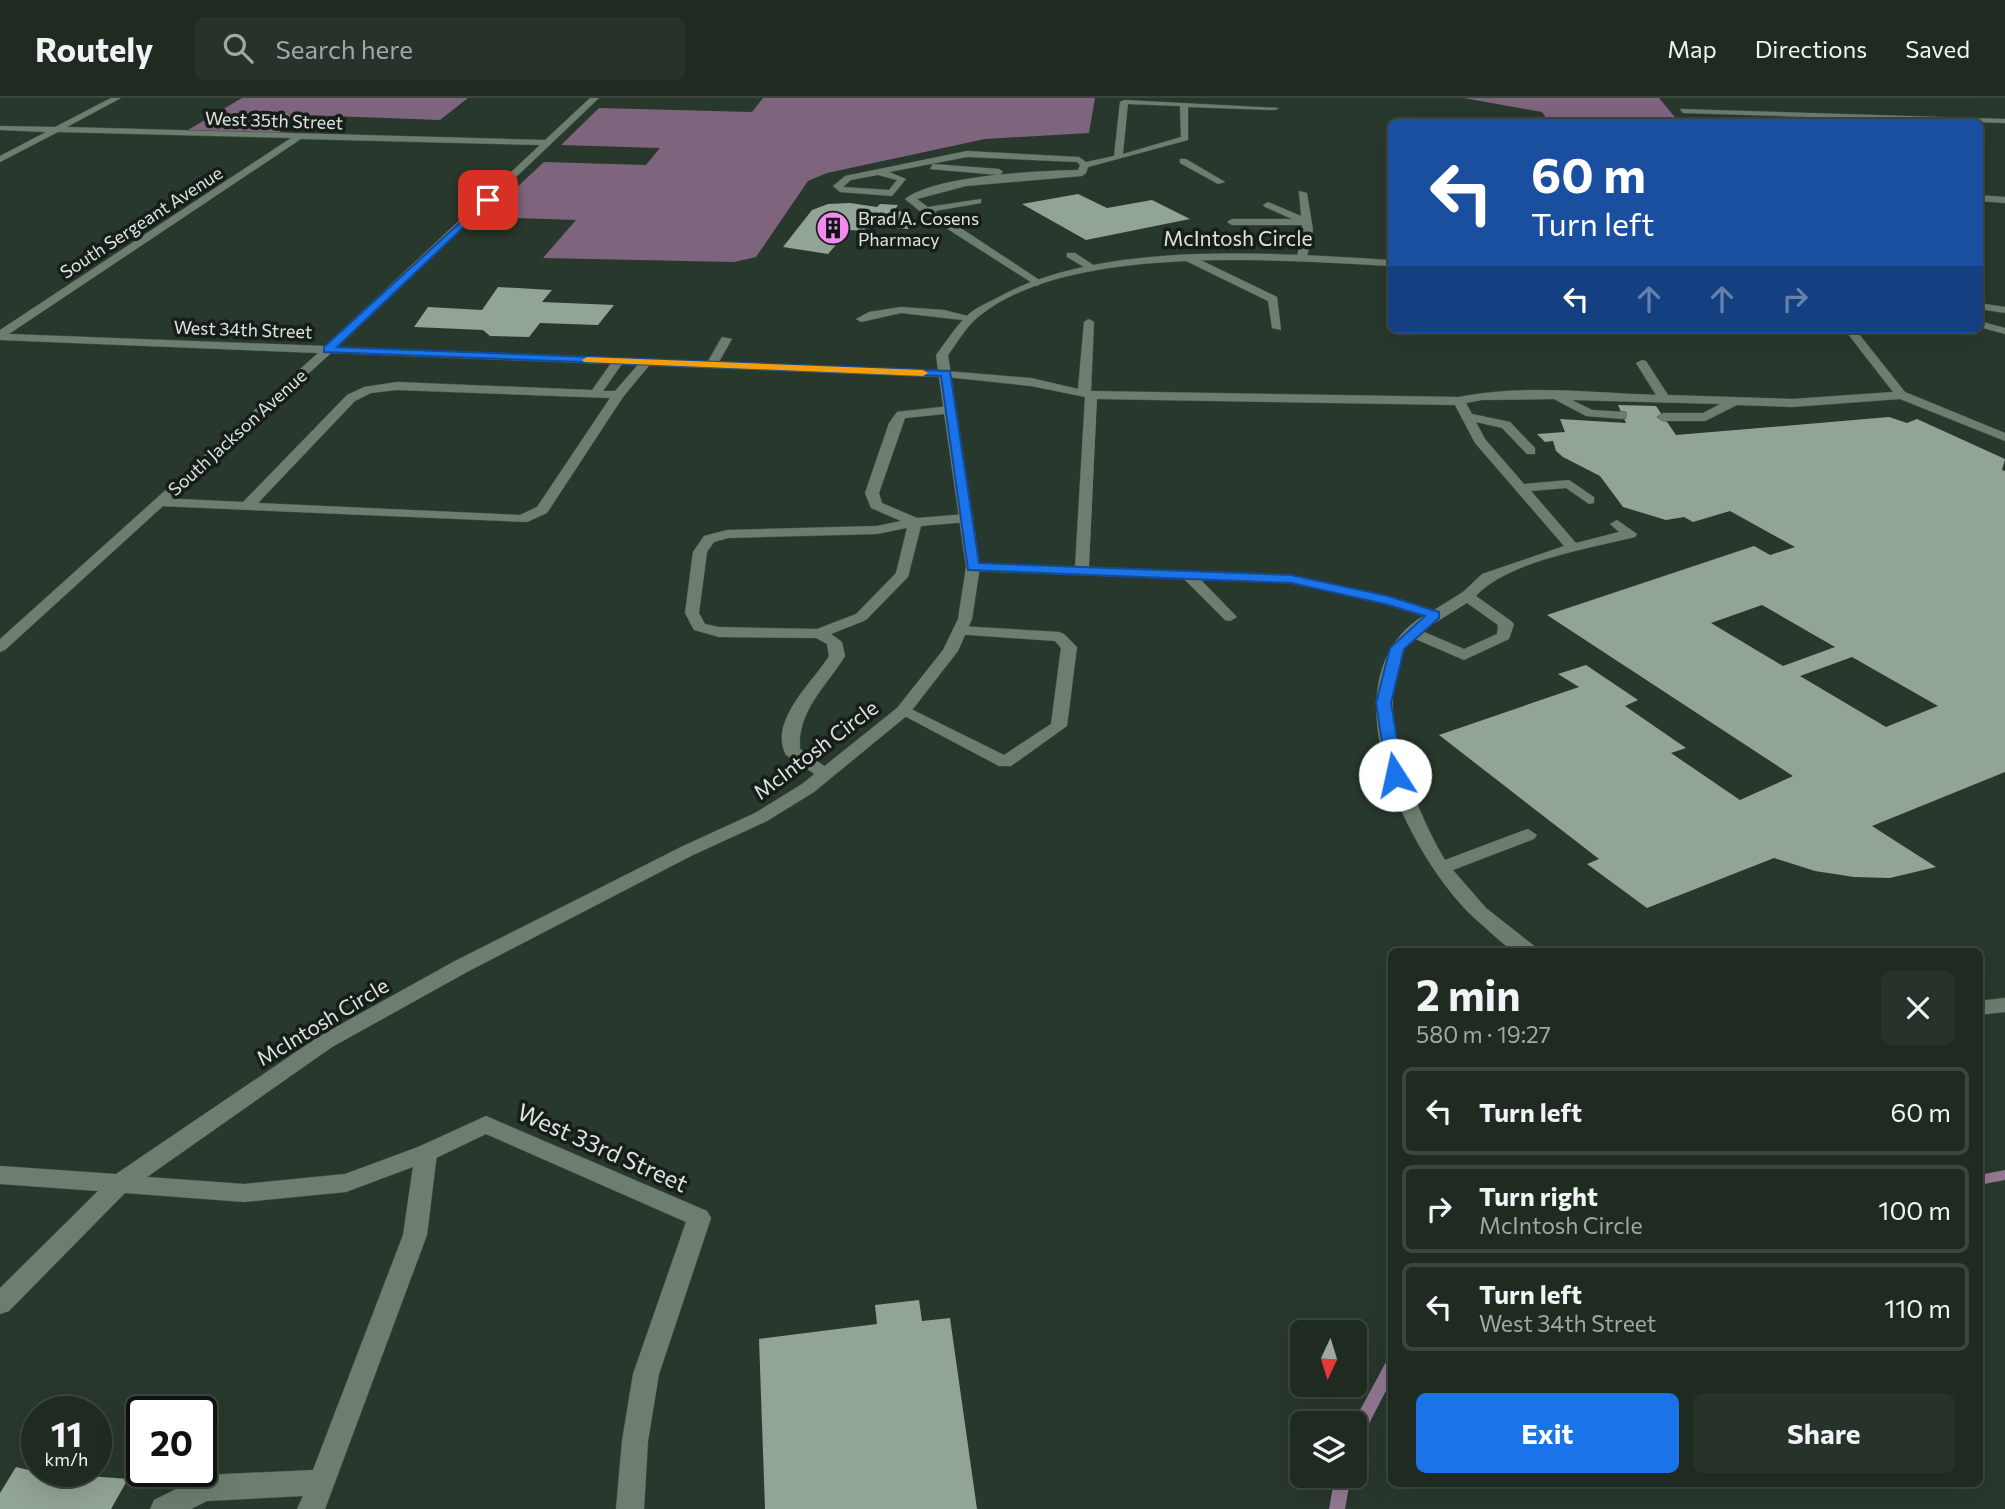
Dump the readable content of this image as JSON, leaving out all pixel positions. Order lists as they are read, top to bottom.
{
  "streets": {
    "street": [
      "West 35th Street",
      "South Sergeant Avenue",
      "McIntosh Circle",
      "West 34th Street",
      "South Jackson Avenue",
      "West 33rd Street"
    ]
  },
  "crossings": [
    ["West 35th Street", "South Sergeant Avenue"],
    ["West 35th Street", "South Jackson Avenue"],
    ["South Sergeant Avenue", "West 34th Street"],
    ["McIntosh Circle", "West 34th Street"],
    ["McIntosh Circle", "West 33rd Street"],
    ["West 34th Street", "South Jackson Avenue"]
  ],
  "places": {
    "building": ["Brad A. Cosens Pharmacy"]
  },
  "north": "bottom",
  "page": {
    "header": "Routely",
    "search": "Search here",
    "nav": ["Map", "Directions", "Saved"],
    "turn": ["60 m", "Turn left"],
    "heading": ["2 min", "580 m · 19:27"],
    "list": [
      {
        "name": "Turn left",
        "value": "60 m"
      },
      {
        "name": "Turn right",
        "note": "McIntosh Circle",
        "value": "100 m"
      },
      {
        "name": "Turn left",
        "note": "West 34th Street",
        "value": "110 m"
      }
    ],
    "buttons": ["Exit", "Share"],
    "speed": "11 km/h",
    "limit": "20"
  }
}
